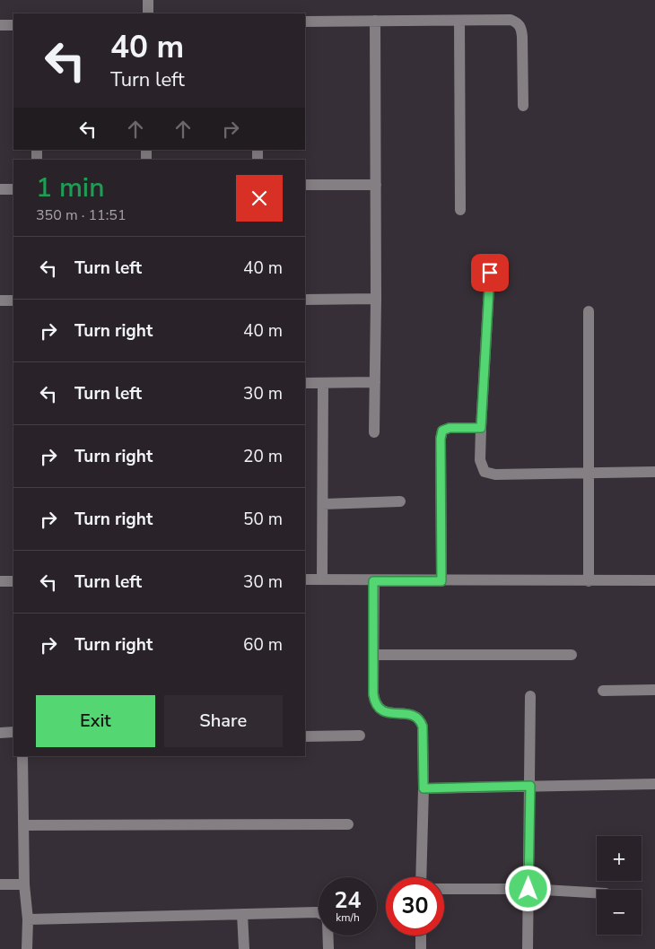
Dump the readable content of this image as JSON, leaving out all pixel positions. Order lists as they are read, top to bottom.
{
  "page": {
    "turn": ["40 m", "Turn left"],
    "heading": ["1 min", "350 m · 11:51"],
    "list": [
      {
        "name": "Turn left",
        "value": "40 m"
      },
      {
        "name": "Turn right",
        "value": "40 m"
      },
      {
        "name": "Turn left",
        "value": "30 m"
      },
      {
        "name": "Turn right",
        "value": "20 m"
      },
      {
        "name": "Turn right",
        "value": "50 m"
      },
      {
        "name": "Turn left",
        "value": "30 m"
      },
      {
        "name": "Turn right",
        "value": "60 m"
      }
    ],
    "buttons": ["Exit", "Share"],
    "map_buttons": ["+", "−"],
    "speed": "24 km/h",
    "limit": "30"
  }
}
